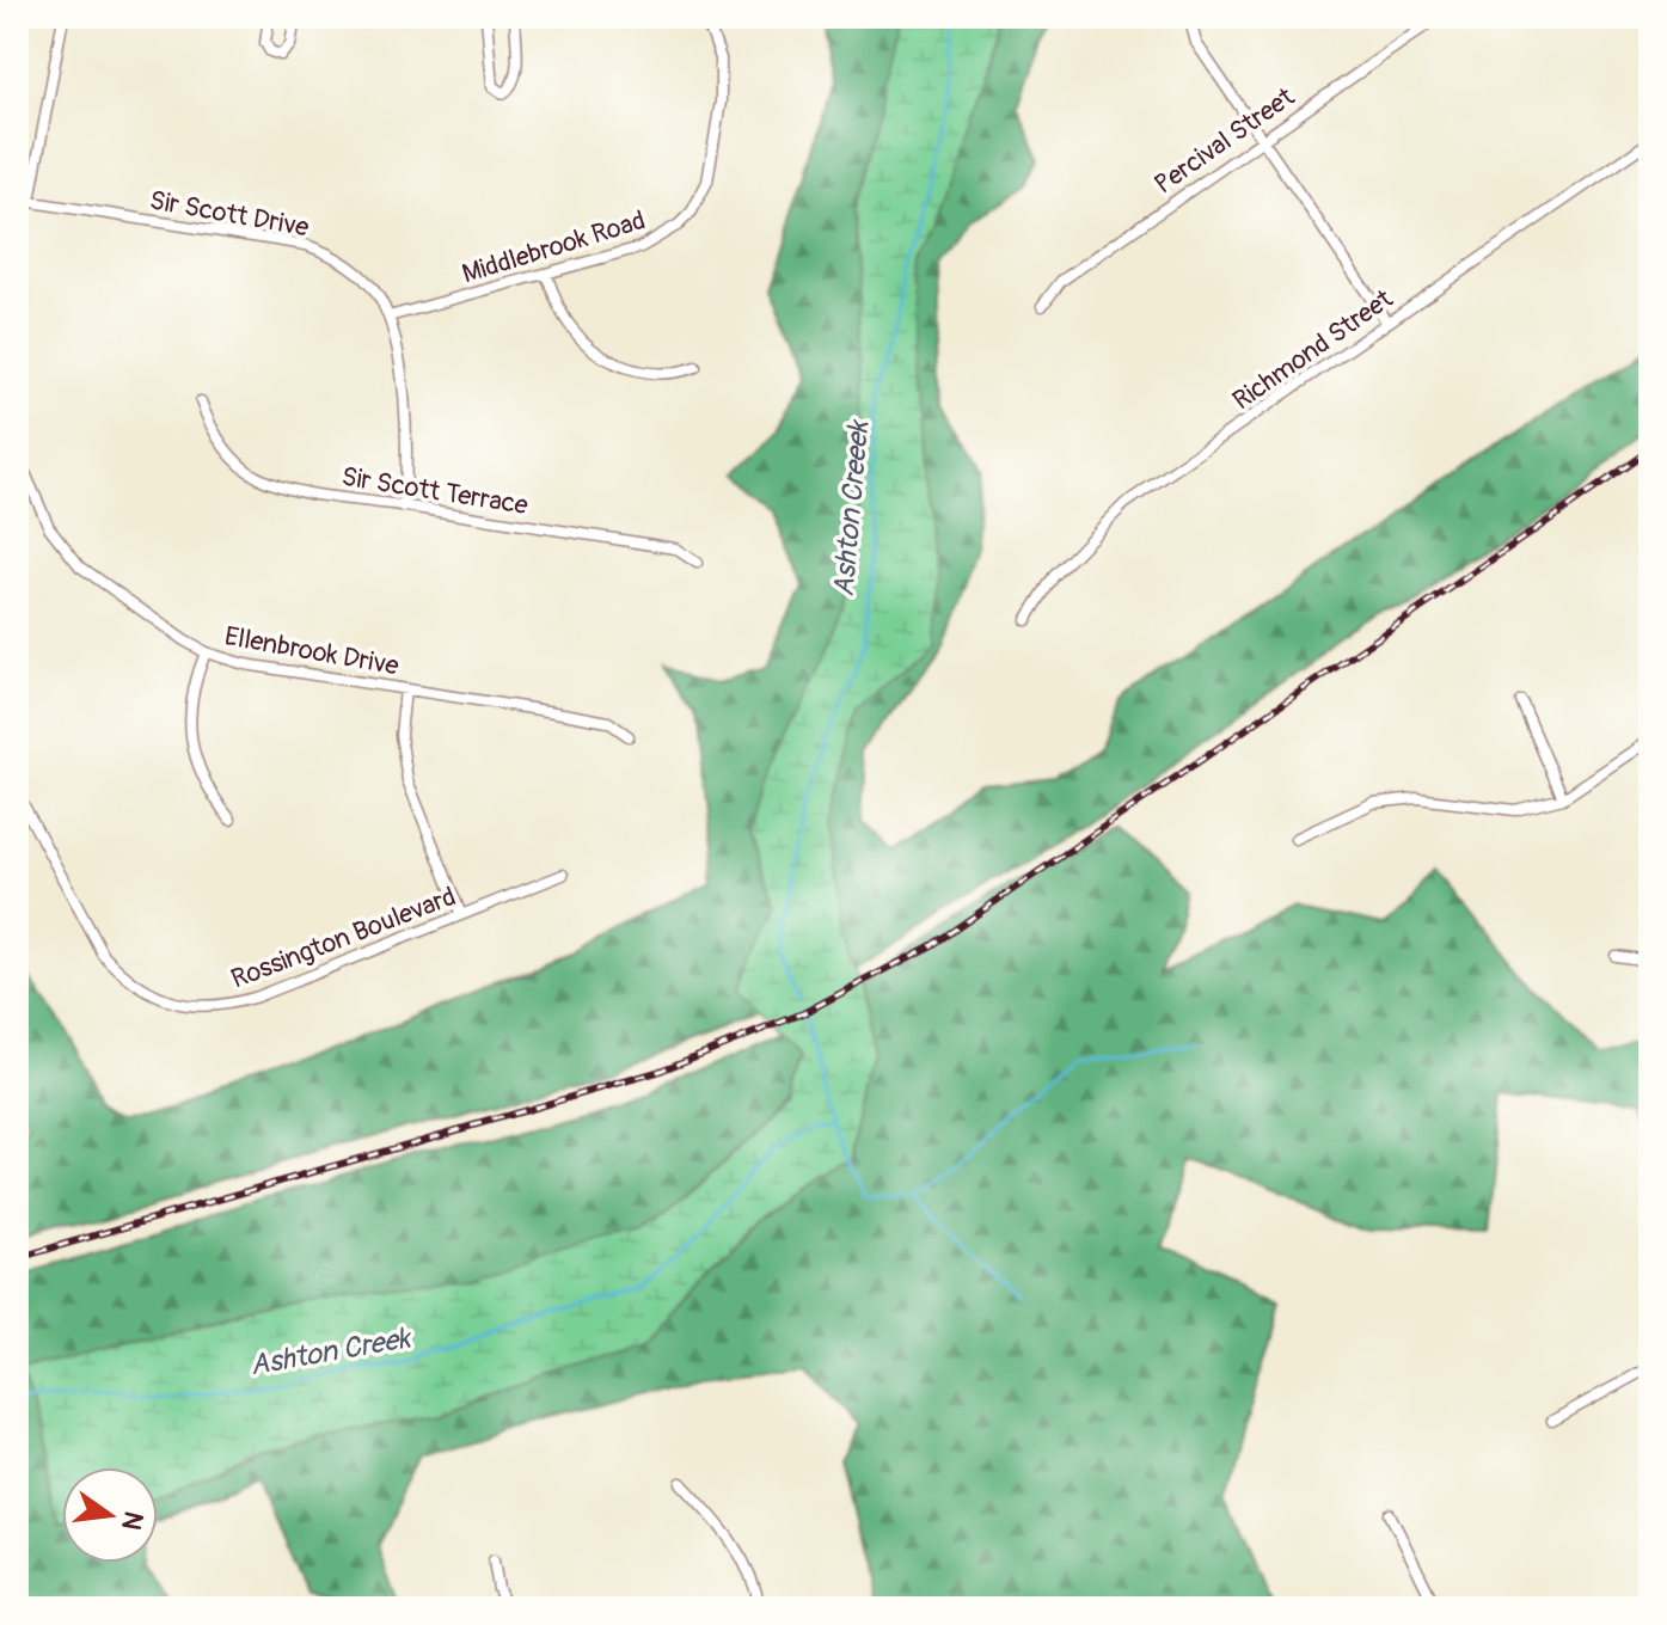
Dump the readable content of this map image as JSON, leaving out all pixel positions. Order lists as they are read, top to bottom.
{
  "streets": {
    "street": [
      "Percival Street",
      "Sir Scott Drive",
      "Middlebrook Road",
      "Richmond Street",
      "Sir Scott Terrace",
      "Ellenbrook Drive",
      "Rossington Boulevard"
    ]
  },
  "crossings": [
    ["Sir Scott Drive", "Middlebrook Road"],
    ["Sir Scott Drive", "Sir Scott Terrace"]
  ],
  "water": ["Ashton Creeek", "Ashton Creek"],
  "north": "right"
}
